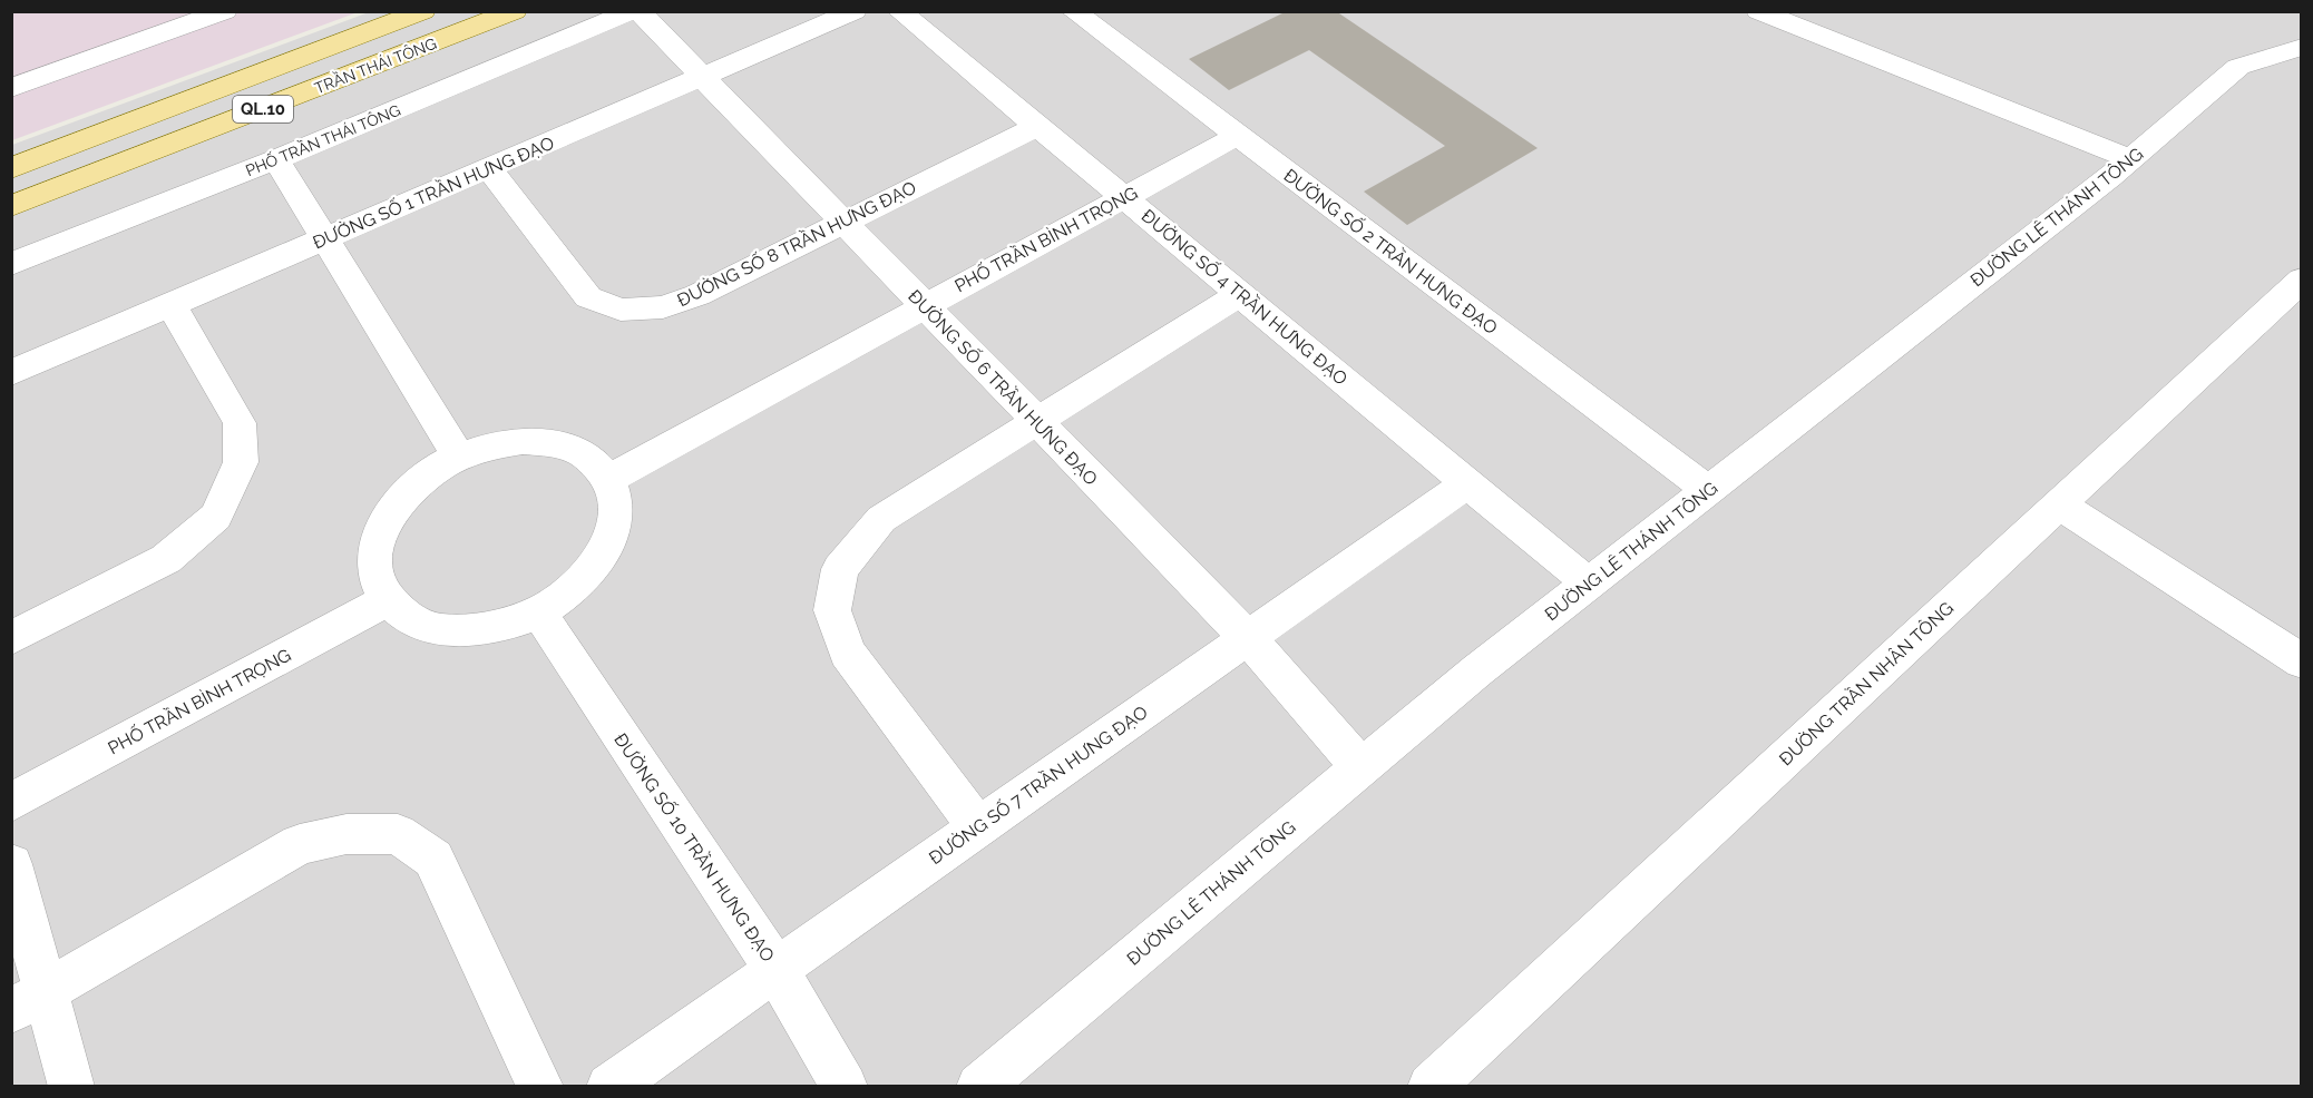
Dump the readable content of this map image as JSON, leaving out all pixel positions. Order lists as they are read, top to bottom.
{
  "streets": {
    "main road": ["TRẦN THÁI TÔNG", "QL.10"],
    "street": [
      "PHỐ TRẦN THÁI TÔNG",
      "ĐƯỜNG SỐ 1 TRẦN HƯNG ĐẠO",
      "ĐƯỜNG LÊ THÁNH TÔNG",
      "PHỐ TRẦN BÌNH TRỌNG",
      "ĐƯỜNG SỐ 8 TRẦN HƯNG ĐẠO",
      "ĐƯỜNG SỐ 2 TRẦN HƯNG ĐẠO",
      "ĐƯỜNG SỐ 4 TRẦN HƯNG ĐẠO",
      "ĐƯỜNG SỐ 6 TRẦN HƯNG ĐẠO",
      "ĐƯỜNG TRẦN NHÂN TÔNG",
      "ĐƯỜNG SỐ 7 TRẦN HƯNG ĐẠO",
      "ĐƯỜNG SỐ 10 TRẦN HƯNG ĐẠO"
    ]
  },
  "crossings": [
    ["PHỐ TRẦN THÁI TÔNG", "ĐƯỜNG SỐ 6 TRẦN HƯNG ĐẠO"],
    ["ĐƯỜNG SỐ 1 TRẦN HƯNG ĐẠO", "ĐƯỜNG SỐ 8 TRẦN HƯNG ĐẠO"],
    ["ĐƯỜNG SỐ 1 TRẦN HƯNG ĐẠO", "ĐƯỜNG SỐ 6 TRẦN HƯNG ĐẠO"],
    ["ĐƯỜNG LÊ THÁNH TÔNG", "ĐƯỜNG SỐ 2 TRẦN HƯNG ĐẠO"],
    ["ĐƯỜNG LÊ THÁNH TÔNG", "ĐƯỜNG SỐ 4 TRẦN HƯNG ĐẠO"],
    ["ĐƯỜNG LÊ THÁNH TÔNG", "ĐƯỜNG SỐ 6 TRẦN HƯNG ĐẠO"],
    ["PHỐ TRẦN BÌNH TRỌNG", "ĐƯỜNG SỐ 2 TRẦN HƯNG ĐẠO"],
    ["PHỐ TRẦN BÌNH TRỌNG", "ĐƯỜNG SỐ 4 TRẦN HƯNG ĐẠO"],
    ["PHỐ TRẦN BÌNH TRỌNG", "ĐƯỜNG SỐ 6 TRẦN HƯNG ĐẠO"],
    ["PHỐ TRẦN BÌNH TRỌNG", "ĐƯỜNG SỐ 10 TRẦN HƯNG ĐẠO"],
    ["ĐƯỜNG SỐ 8 TRẦN HƯNG ĐẠO", "ĐƯỜNG SỐ 4 TRẦN HƯNG ĐẠO"],
    ["ĐƯỜNG SỐ 8 TRẦN HƯNG ĐẠO", "ĐƯỜNG SỐ 6 TRẦN HƯNG ĐẠO"],
    ["ĐƯỜNG SỐ 4 TRẦN HƯNG ĐẠO", "ĐƯỜNG SỐ 7 TRẦN HƯNG ĐẠO"],
    ["ĐƯỜNG SỐ 6 TRẦN HƯNG ĐẠO", "ĐƯỜNG SỐ 7 TRẦN HƯNG ĐẠO"],
    ["ĐƯỜNG SỐ 7 TRẦN HƯNG ĐẠO", "ĐƯỜNG SỐ 10 TRẦN HƯNG ĐẠO"]
  ]
}
